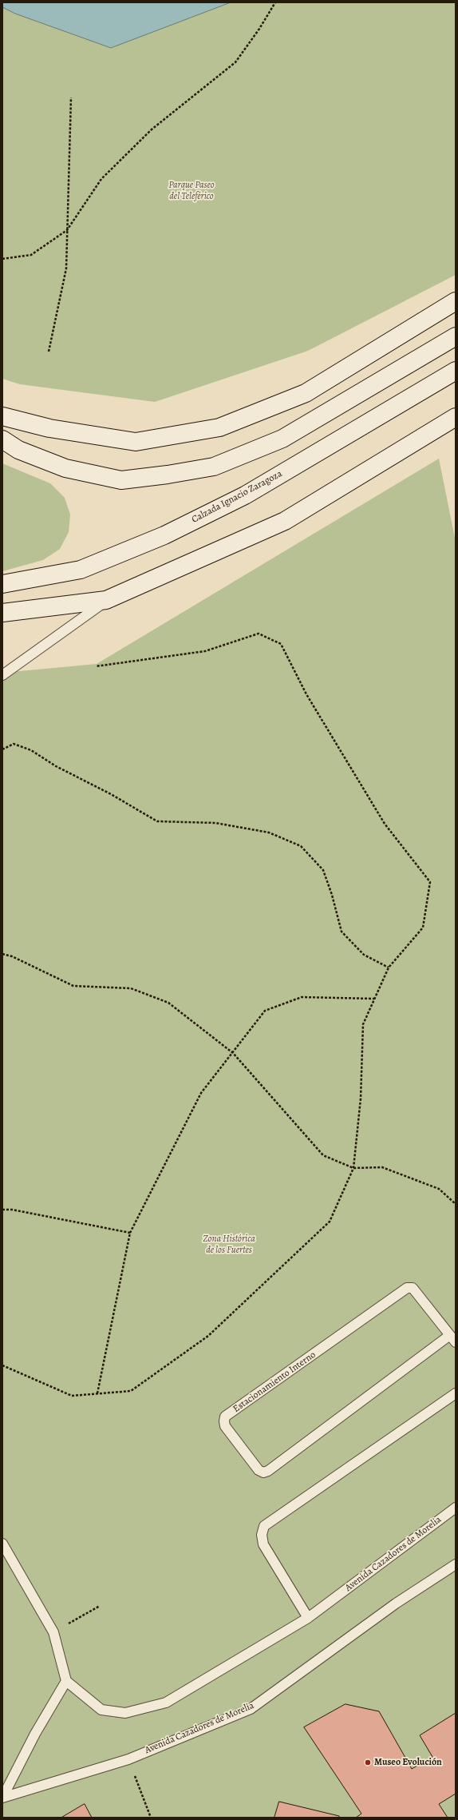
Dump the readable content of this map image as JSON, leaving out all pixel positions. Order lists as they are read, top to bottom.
{
  "streets": {
    "main road": ["Calzada Ignacio Zaragoza"],
    "lane": ["Estacionamiento Interno", "Avenida Cazadores de Morelia"]
  },
  "parks": ["Parque Paseo del Teleférico", "Zona Histórica de los Fuertes"],
  "places": ["Museo Evolución"]
}
